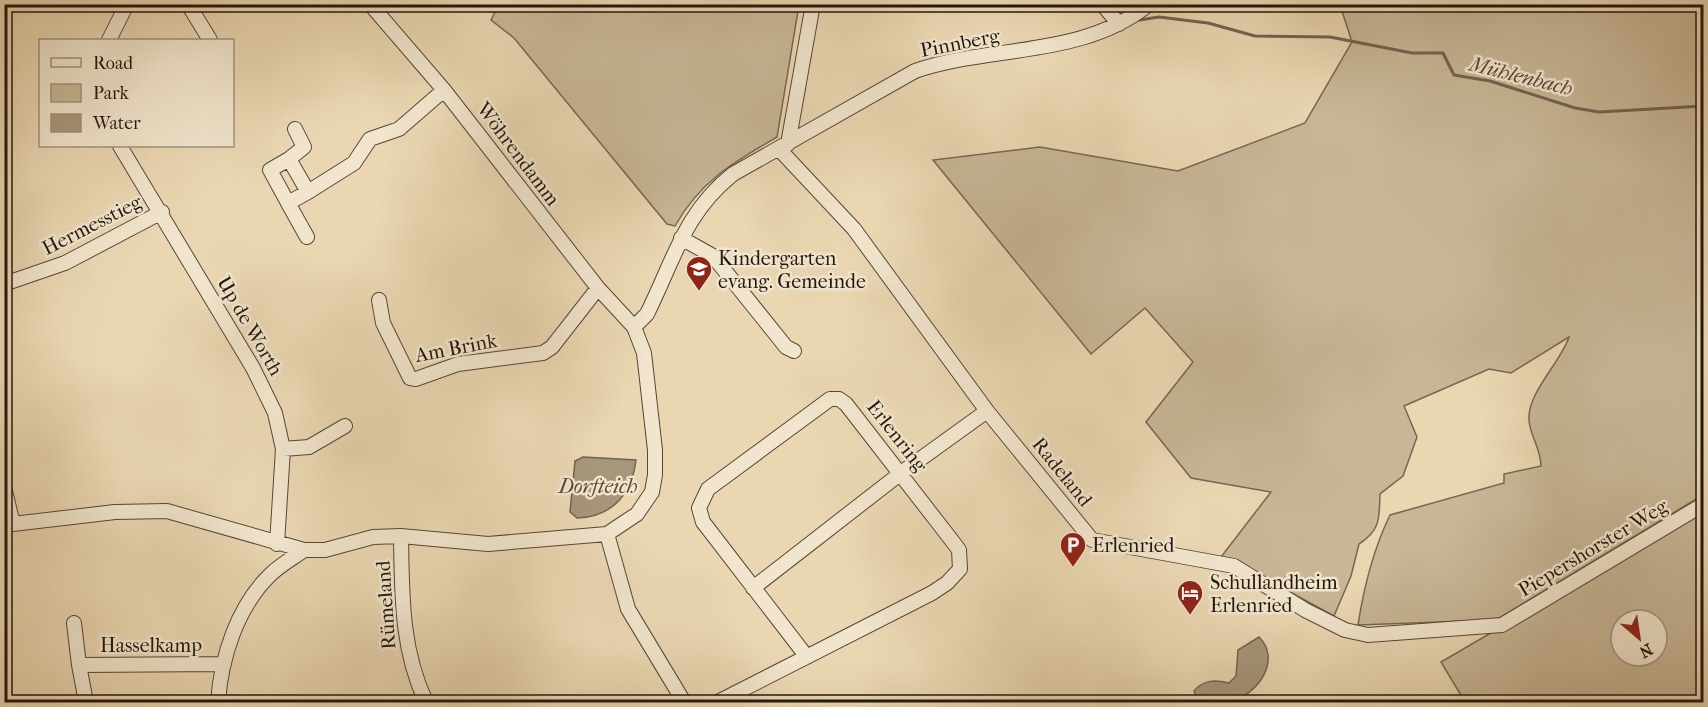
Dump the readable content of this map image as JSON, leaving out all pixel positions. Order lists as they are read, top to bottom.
{
  "streets": {
    "street": [
      "Pinnberg",
      "Wöhrendamm",
      "Hermesstieg",
      "Up de Worth",
      "Am Brink",
      "Erlenring",
      "Radeland",
      "Piepershorster Weg",
      "Rümeland",
      "Hasselkamp"
    ]
  },
  "crossings": [
    ["Pinnberg", "Wöhrendamm"],
    ["Pinnberg", "Radeland"],
    ["Wöhrendamm", "Am Brink"],
    ["Hermesstieg", "Up de Worth"],
    ["Radeland", "Piepershorster Weg"]
  ],
  "water": ["Mühlenbach", "Dorfteich"],
  "places": {
    "school or university": ["Kindergarten evang. Gemeinde"],
    "parking": ["Erlenried"],
    "hotel": ["Schullandheim Erlenried"]
  },
  "legend": ["Road", "Park", "Water"],
  "north": "bottom right"
}
